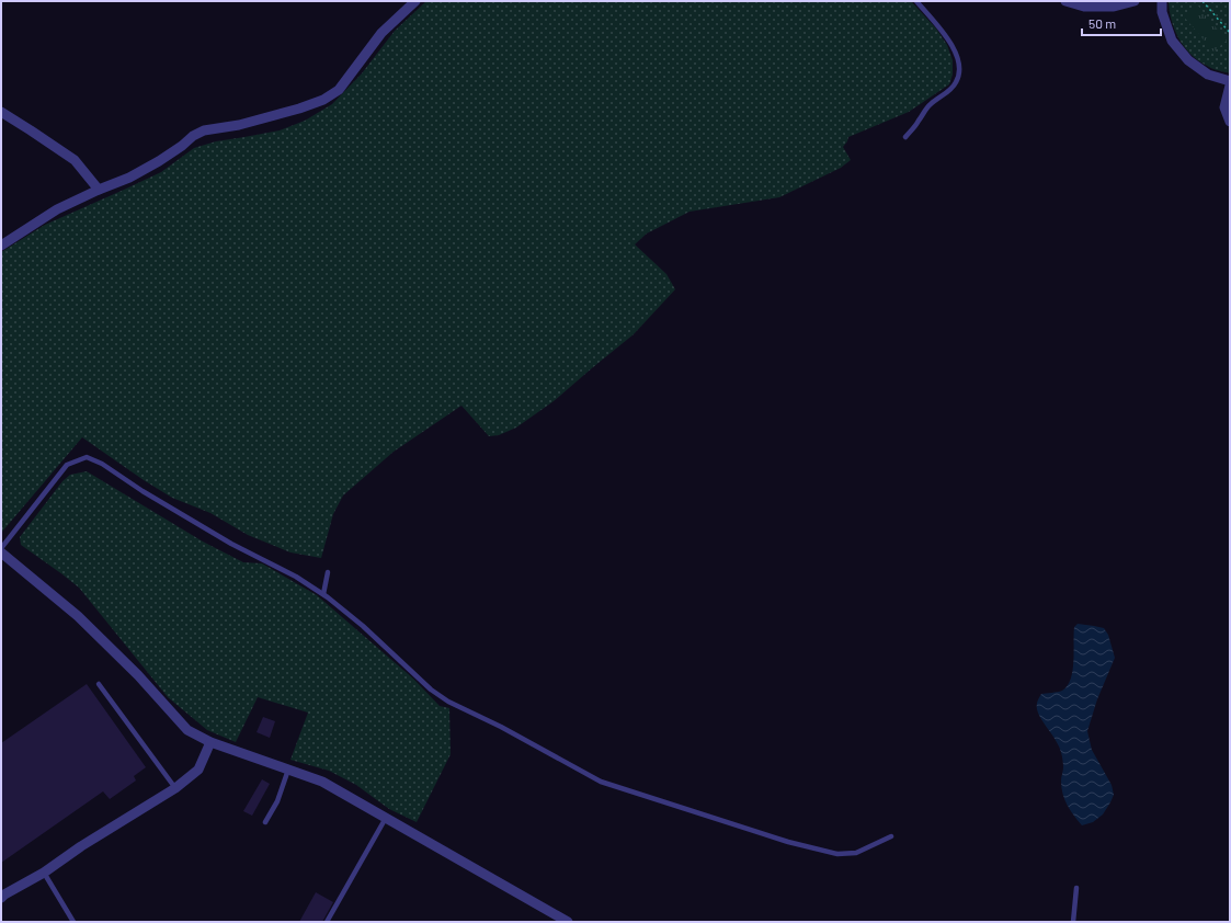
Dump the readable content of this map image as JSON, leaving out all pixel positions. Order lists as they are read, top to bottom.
{
  "scale_bar": "50 m"
}
